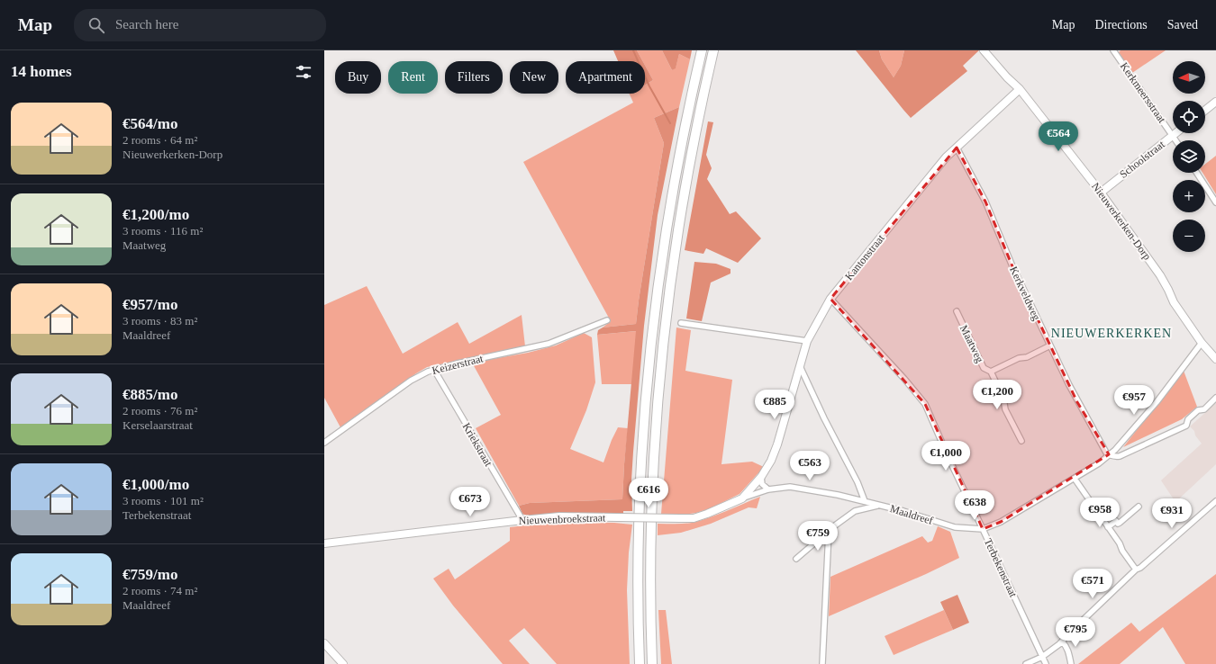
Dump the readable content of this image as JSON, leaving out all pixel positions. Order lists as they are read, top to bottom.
{
  "streets": {
    "street": [
      "Kerkmeersstraat",
      "Schoolstraat",
      "Nieuwerkerken-Dorp",
      "Kantonstraat",
      "Kerkveldweg",
      "Maatweg",
      "Keizerstraat",
      "Kriekstraat",
      "Maaldreef",
      "Nieuwenbroekstraat",
      "Terbekenstraat"
    ]
  },
  "crossings": [
    ["Kerkmeersstraat", "Schoolstraat"],
    ["Schoolstraat", "Nieuwerkerken-Dorp"],
    ["Nieuwerkerken-Dorp", "Kantonstraat"],
    ["Nieuwerkerken-Dorp", "Maaldreef"],
    ["Kantonstraat", "Kerkveldweg"],
    ["Kantonstraat", "Nieuwenbroekstraat"],
    ["Kantonstraat", "Terbekenstraat"],
    ["Kerkveldweg", "Maatweg"],
    ["Kerkveldweg", "Maaldreef"],
    ["Keizerstraat", "Kriekstraat"],
    ["Kriekstraat", "Nieuwenbroekstraat"],
    ["Maaldreef", "Nieuwenbroekstraat"],
    ["Maaldreef", "Terbekenstraat"]
  ],
  "districts": ["NIEUWERKERKEN"],
  "north": "left",
  "page": {
    "header": "Map",
    "search": "Search here",
    "nav": ["Map", "Directions", "Saved"],
    "heading": "14 homes",
    "map_buttons": ["+", "−"],
    "chip": [
      "Buy",
      "Rent",
      "Filters",
      "New",
      "Apartment"
    ],
    "list": [
      {
        "name": "€564/mo",
        "note": "2 rooms · 64 m² · Nieuwerkerken-Dorp"
      },
      {
        "name": "€1,200/mo",
        "note": "3 rooms · 116 m² · Maatweg"
      },
      {
        "name": "€957/mo",
        "note": "3 rooms · 83 m² · Maaldreef"
      },
      {
        "name": "€885/mo",
        "note": "2 rooms · 76 m² · Kerselaarstraat"
      },
      {
        "name": "€1,000/mo",
        "note": "3 rooms · 101 m² · Terbekenstraat"
      },
      {
        "name": "€759/mo",
        "note": "2 rooms · 74 m² · Maaldreef"
      }
    ],
    "price": [
      "€564",
      "€1,200",
      "€957",
      "€885",
      "€1,000",
      "€563",
      "€616",
      "€673",
      "€638",
      "€958",
      "€931",
      "€759",
      "€571",
      "€795"
    ]
  }
}
